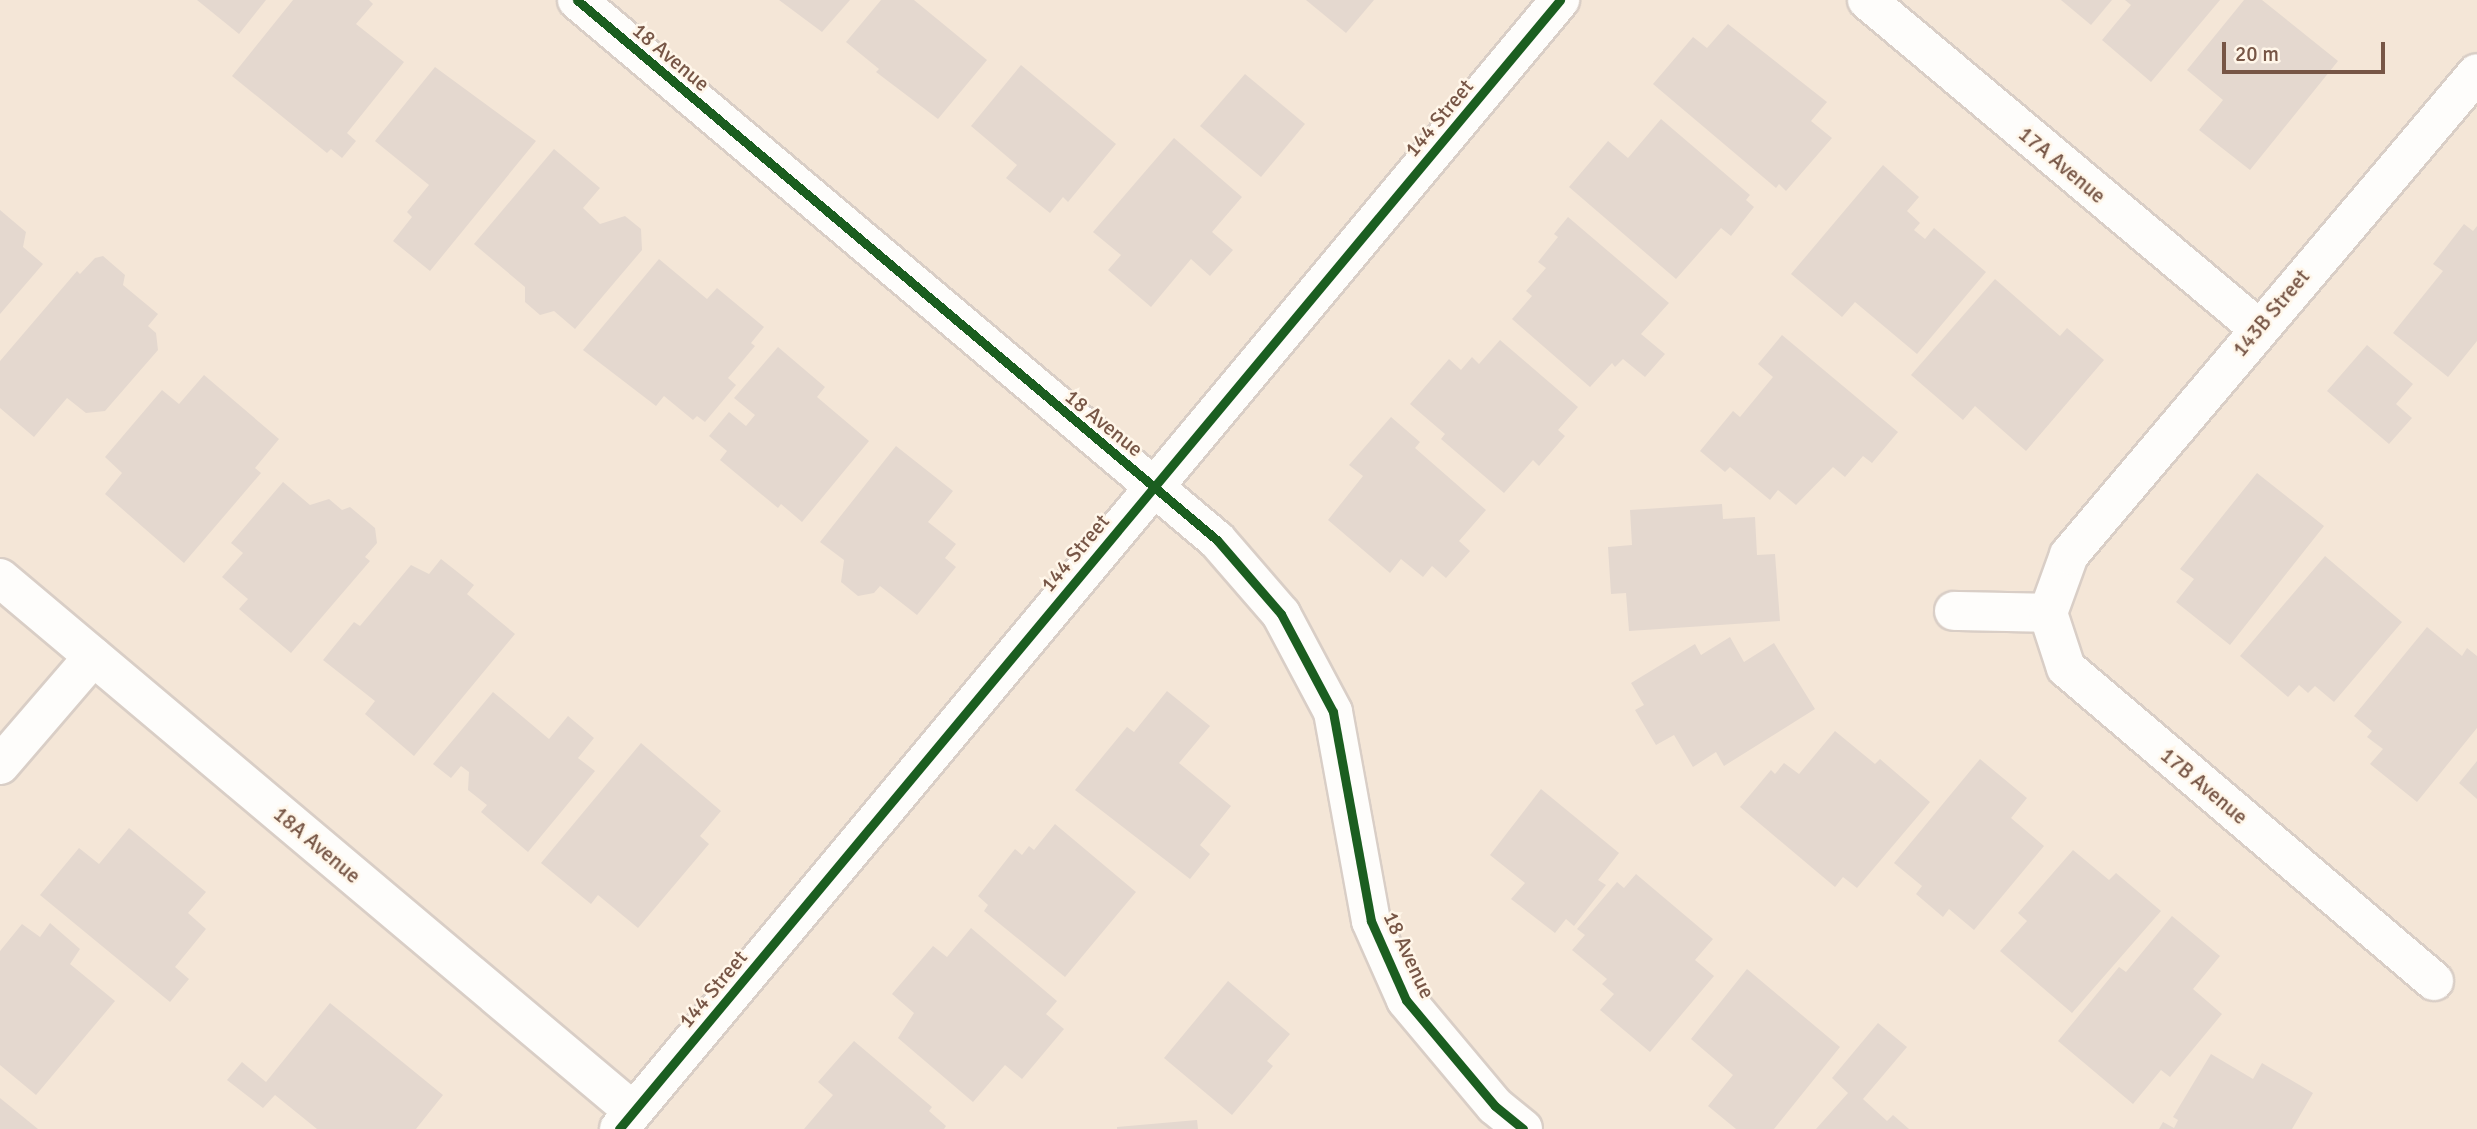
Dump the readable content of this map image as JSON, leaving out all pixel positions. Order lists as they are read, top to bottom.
{
  "streets": {
    "street": [
      "18 Avenue",
      "144 Street",
      "17A Avenue",
      "143B Street",
      "17B Avenue",
      "18A Avenue"
    ]
  },
  "crossings": [
    ["18 Avenue", "144 Street"],
    ["144 Street", "18A Avenue"],
    ["17A Avenue", "143B Street"],
    ["143B Street", "17B Avenue"]
  ],
  "scale_bar": "20 m"
}
